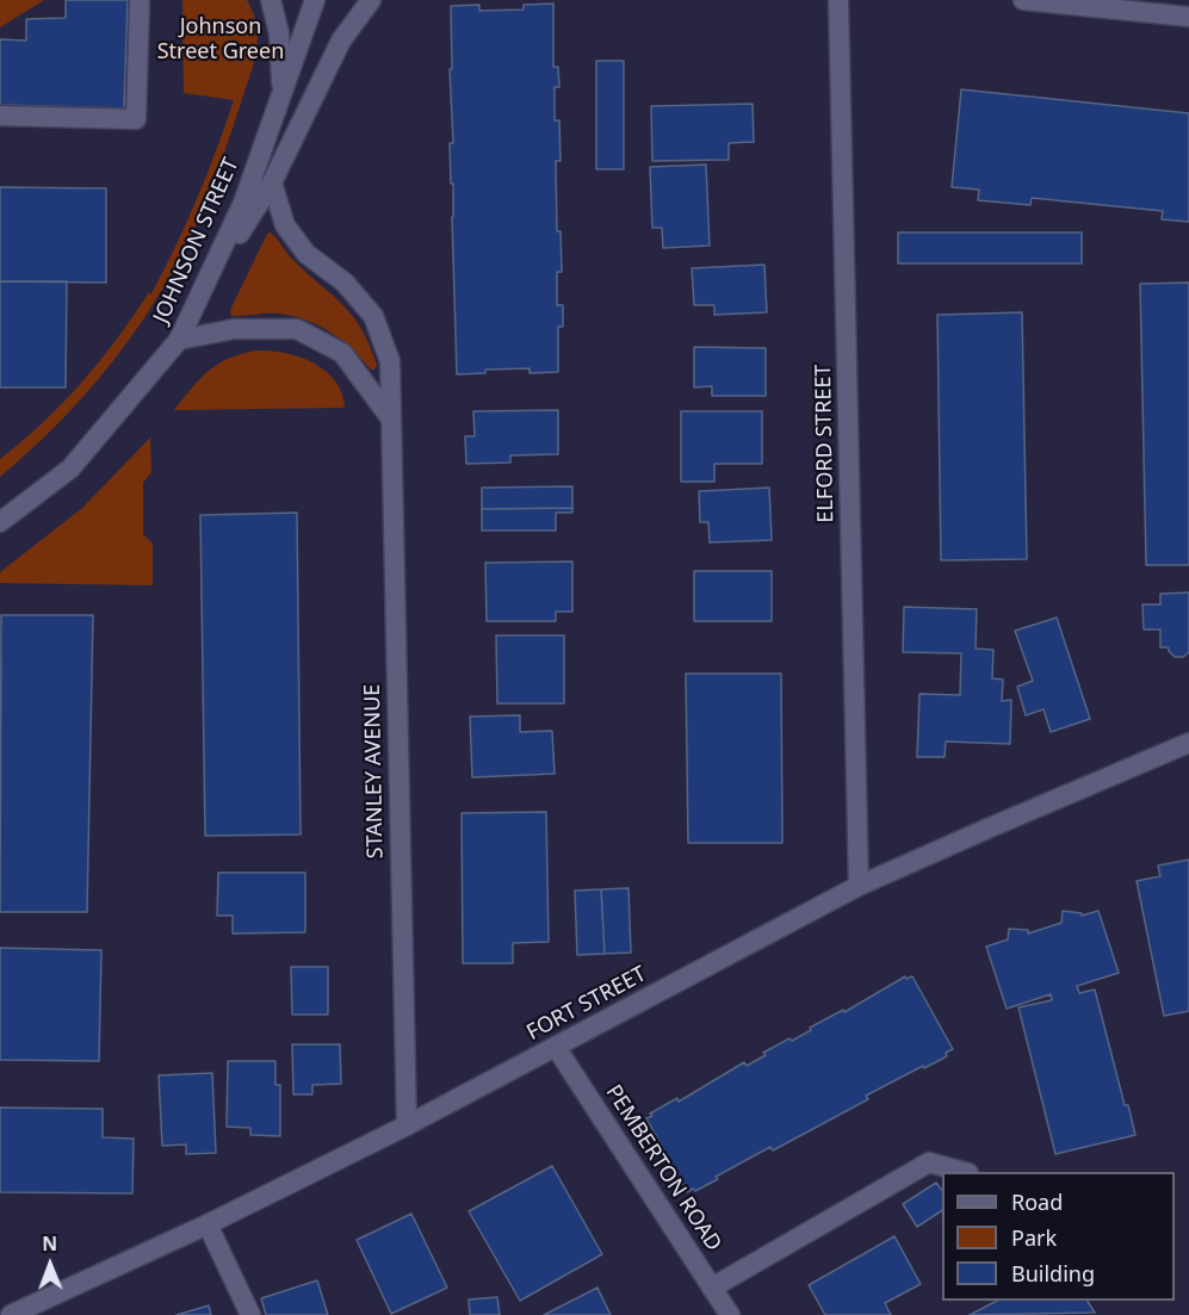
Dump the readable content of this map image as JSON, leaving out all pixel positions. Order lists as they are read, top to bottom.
{
  "streets": {
    "main road": [
      "JOHNSON STREET",
      "ELFORD STREET",
      "STANLEY AVENUE",
      "FORT STREET",
      "PEMBERTON ROAD"
    ]
  },
  "crossings": [
    ["ELFORD STREET", "FORT STREET"],
    ["STANLEY AVENUE", "FORT STREET"],
    ["FORT STREET", "PEMBERTON ROAD"]
  ],
  "parks": ["Johnson Street Green"],
  "legend": ["Road", "Park", "Building"],
  "north": "top"
}
